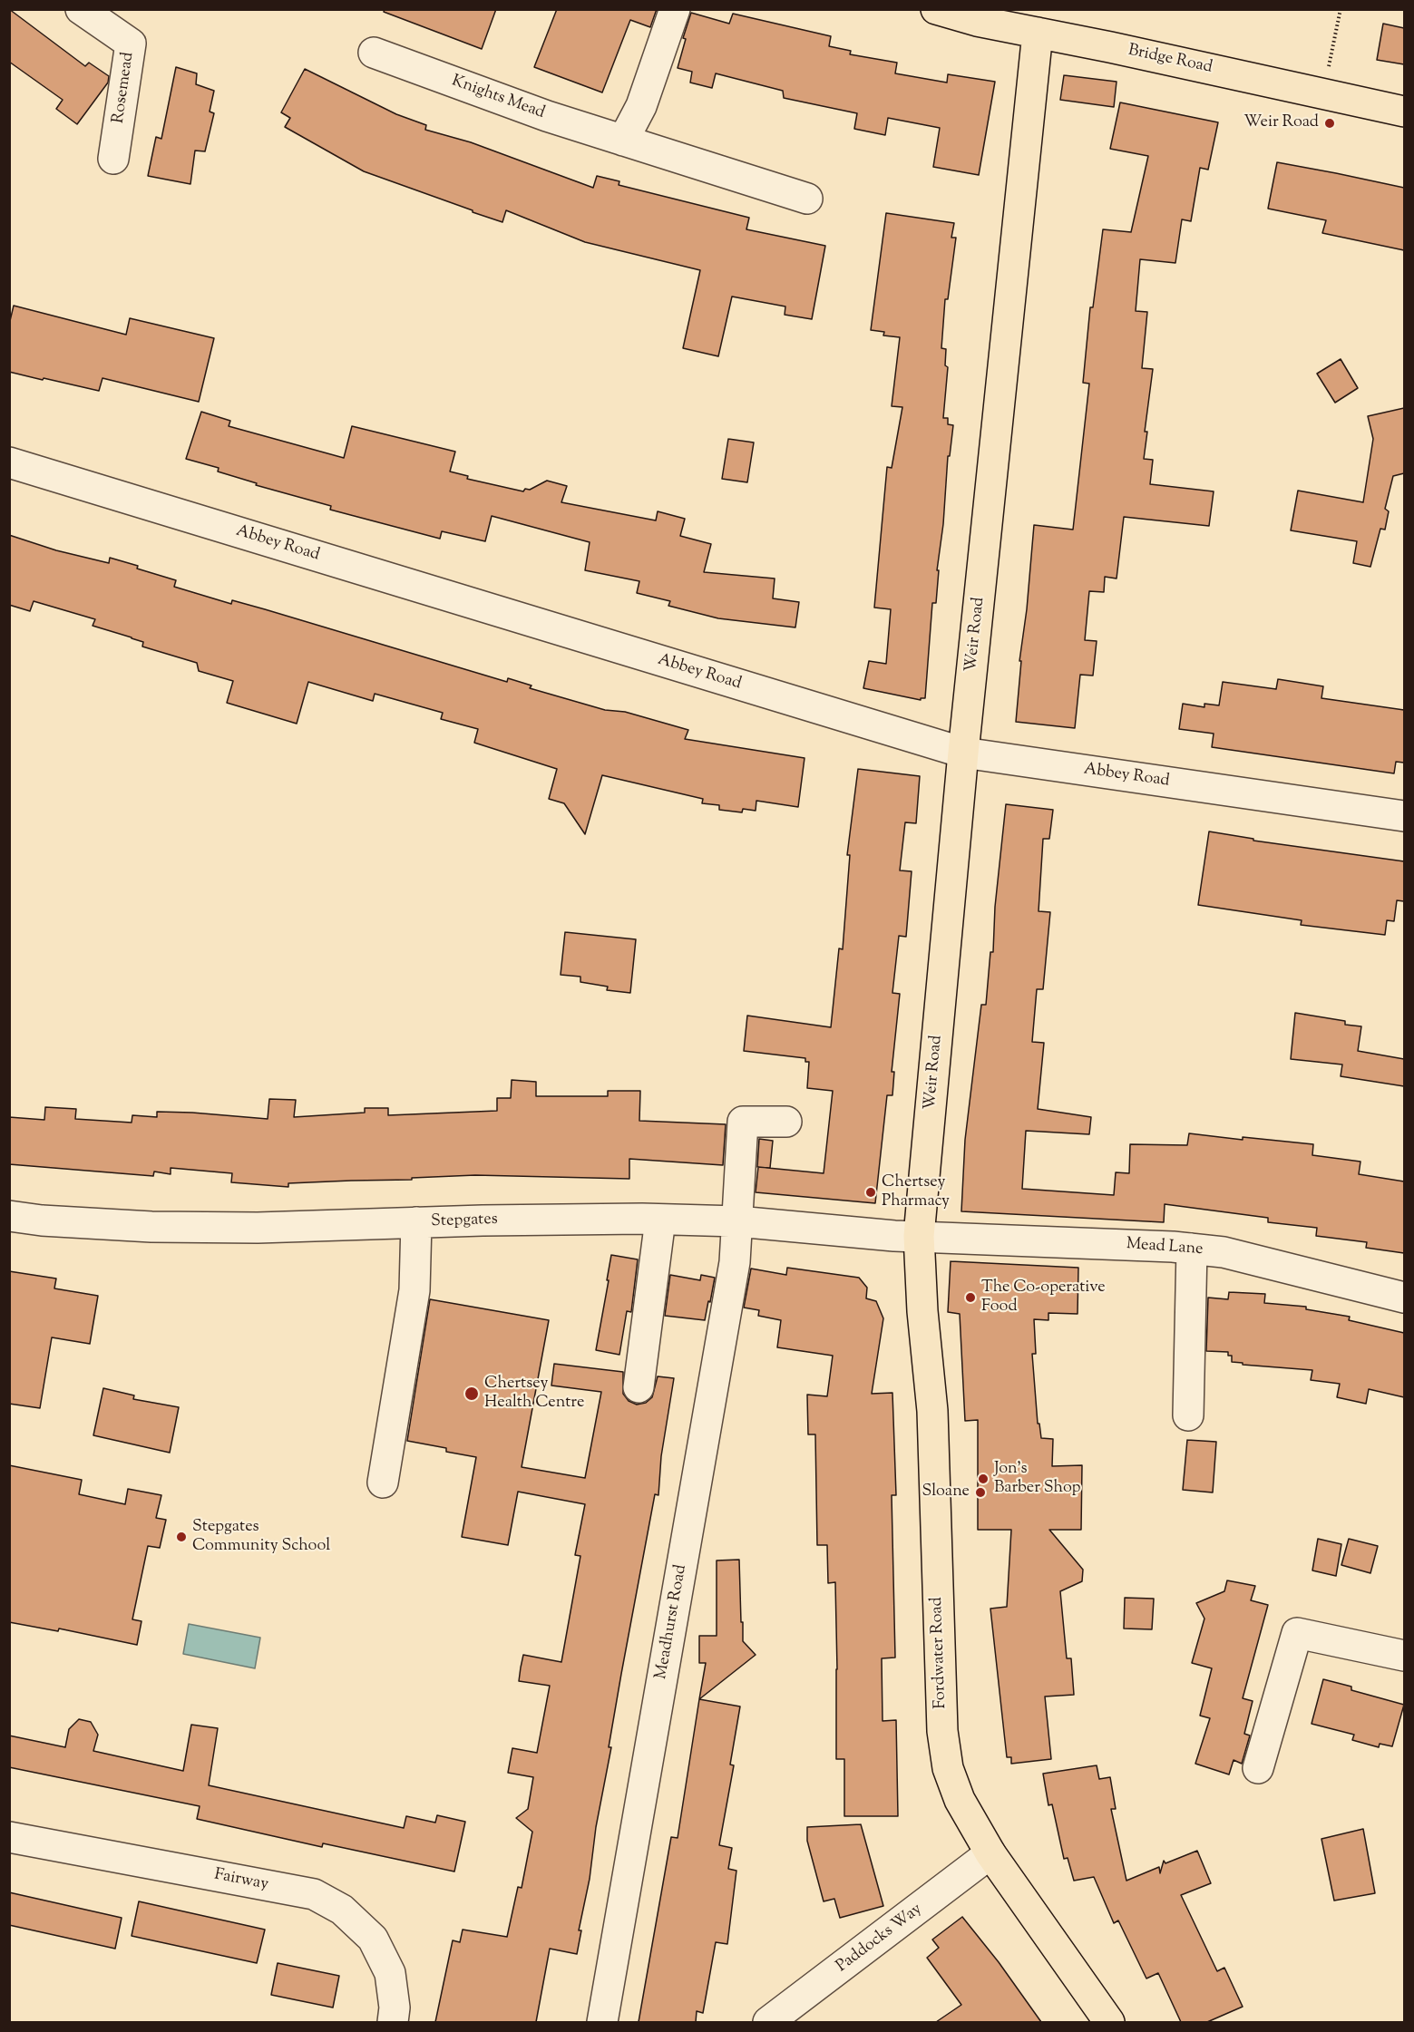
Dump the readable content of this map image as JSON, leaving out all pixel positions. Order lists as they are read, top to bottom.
{
  "streets": {
    "main road": ["Bridge Road", "Weir Road", "Fordwater Road"],
    "street": [
      "Rosemead",
      "Knights Mead",
      "Abbey Road",
      "Stepgates",
      "Mead Lane",
      "Meadhurst Road",
      "Fairway",
      "Paddocks Way"
    ]
  },
  "crossings": [
    ["Bridge Road", "Weir Road"],
    ["Abbey Road", "Weir Road"],
    ["Weir Road", "Stepgates"],
    ["Weir Road", "Mead Lane"],
    ["Weir Road", "Fordwater Road"],
    ["Stepgates", "Mead Lane"],
    ["Stepgates", "Meadhurst Road"],
    ["Stepgates", "Fordwater Road"],
    ["Mead Lane", "Fordwater Road"],
    ["Fordwater Road", "Paddocks Way"]
  ],
  "places": [
    "Weir Road",
    "Chertsey Pharmacy",
    "The Co-operative Food",
    "Chertsey Health Centre",
    "Jon's Barber Shop",
    "Sloane",
    "Stepgates Community School"
  ]
}
